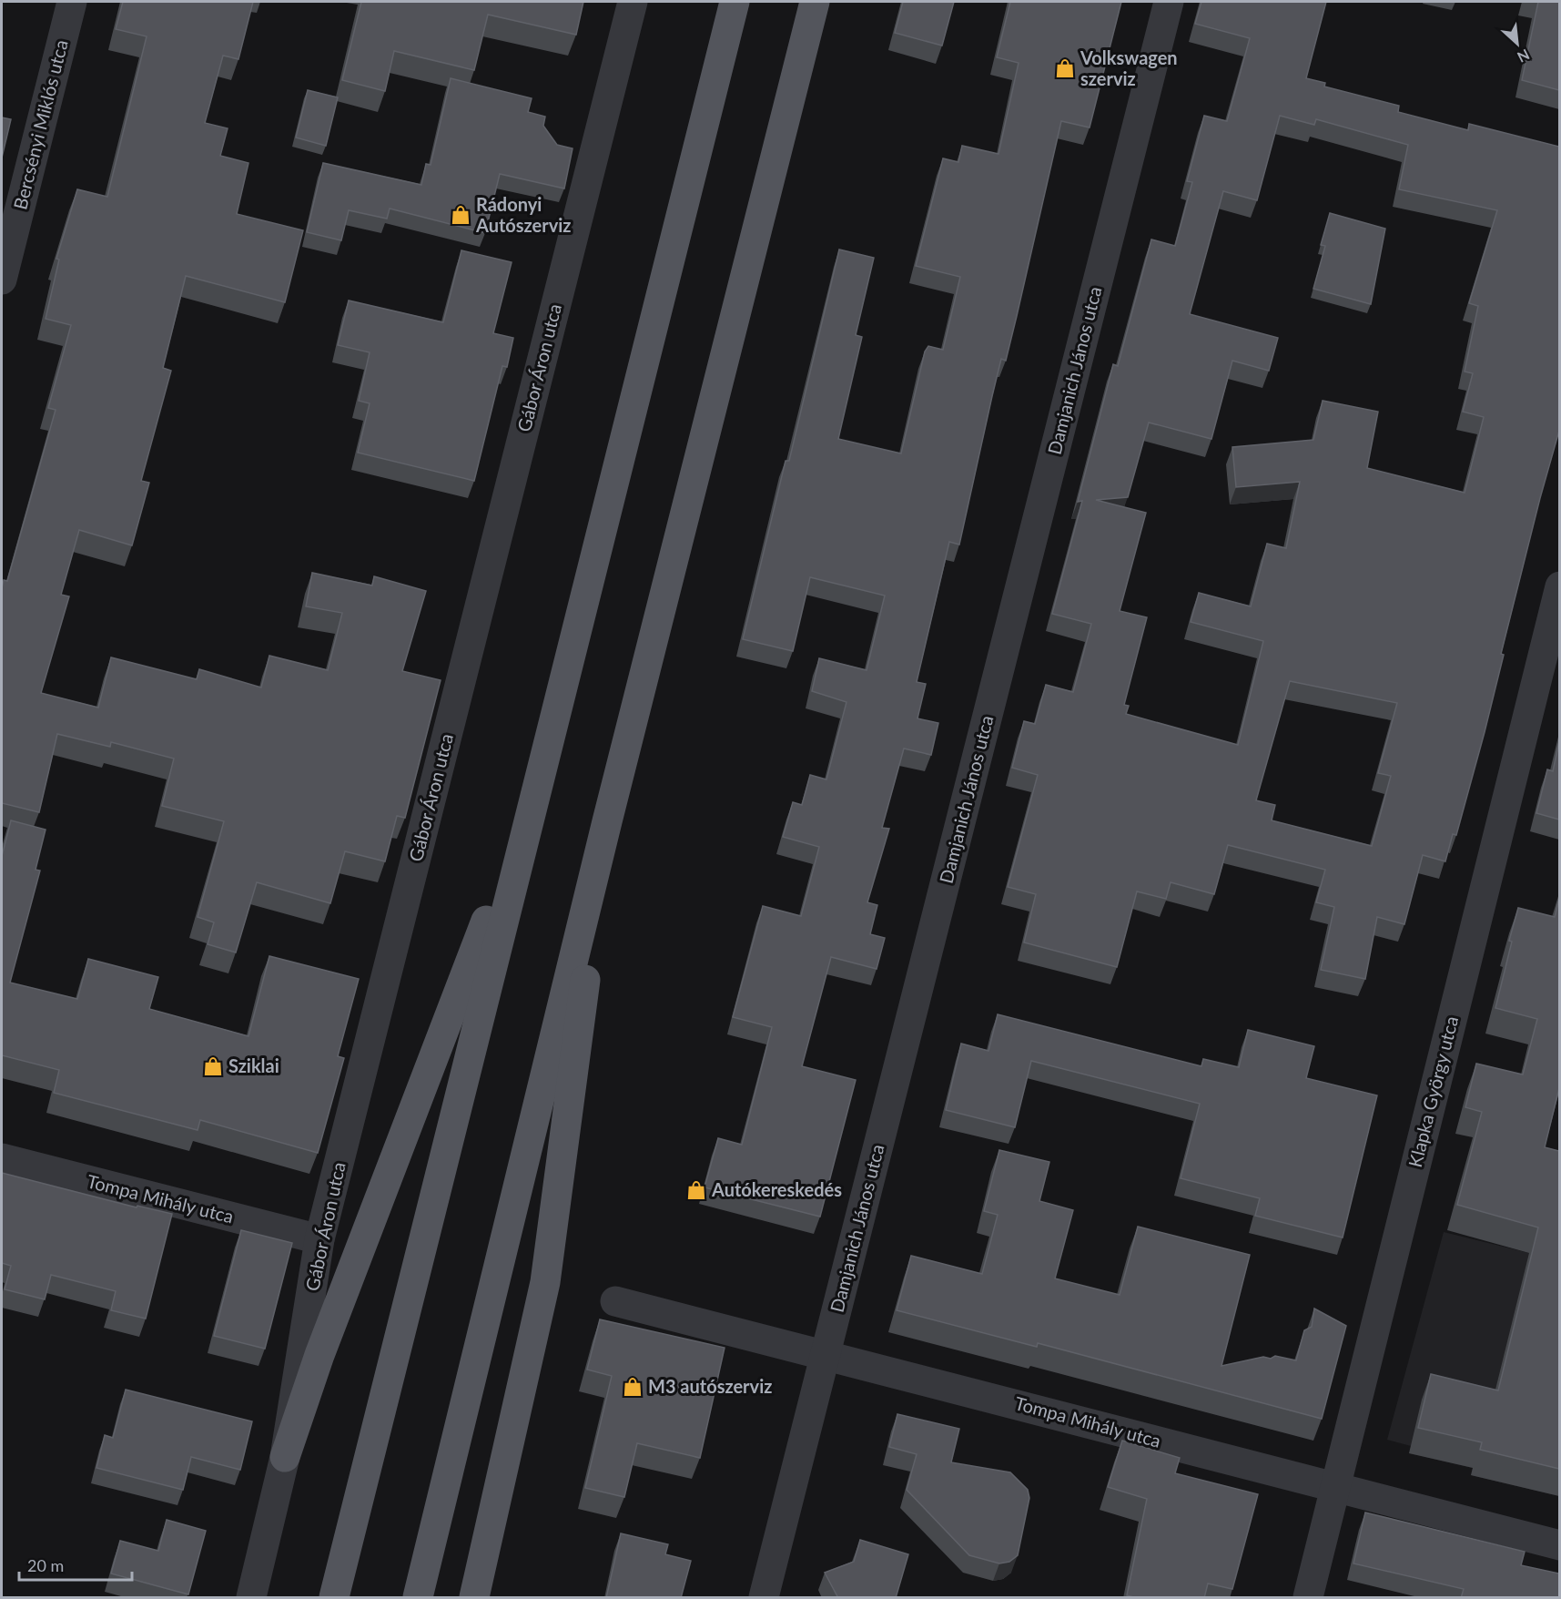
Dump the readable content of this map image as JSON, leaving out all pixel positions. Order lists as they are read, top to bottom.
{
  "streets": {
    "street": [
      "Bercsényi Miklós utca",
      "Gábor Áron utca",
      "Damjanich János utca",
      "Klapka György utca",
      "Tompa Mihály utca"
    ]
  },
  "crossings": [
    ["Gábor Áron utca", "Tompa Mihály utca"],
    ["Damjanich János utca", "Tompa Mihály utca"],
    ["Klapka György utca", "Tompa Mihály utca"]
  ],
  "places": {
    "shop": [
      "Volkswagen szerviz",
      "Rádonyi Autószerviz",
      "Sziklai",
      "Autókereskedés",
      "M3 autószerviz"
    ]
  },
  "scale_bar": "20 m",
  "north": "bottom right"
}
